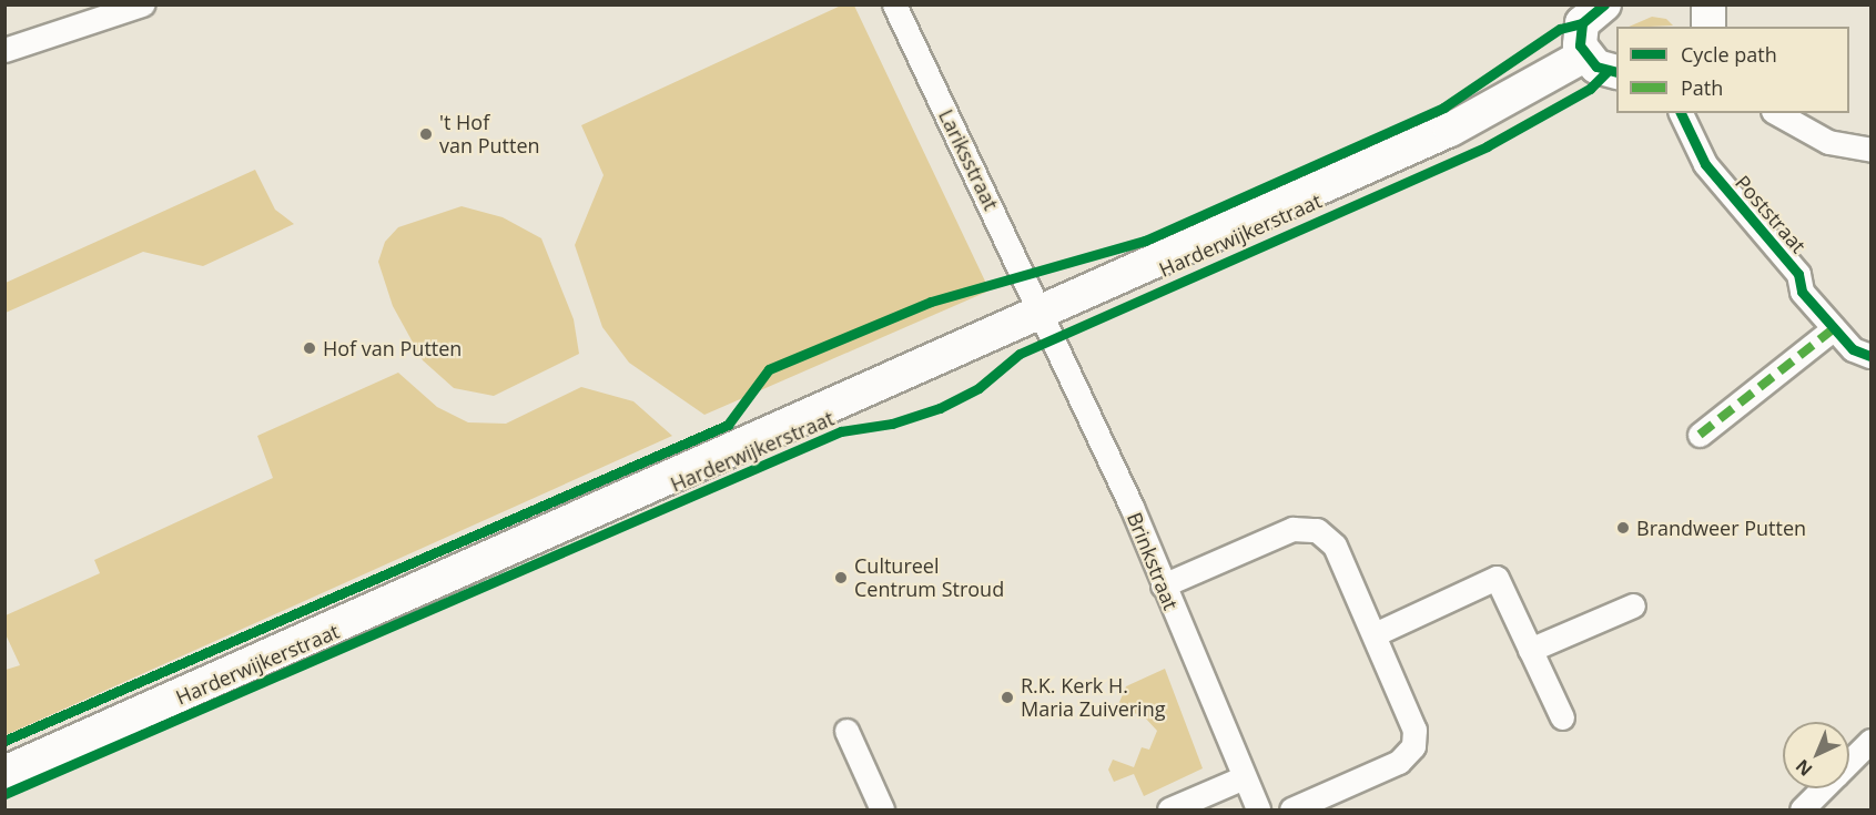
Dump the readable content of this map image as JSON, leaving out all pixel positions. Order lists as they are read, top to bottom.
{
  "streets": {
    "main road": ["Harderwijkerstraat"],
    "street": ["Lariksstraat", "Poststraat", "Brinkstraat"]
  },
  "crossings": [
    ["Lariksstraat", "Harderwijkerstraat"],
    ["Lariksstraat", "Brinkstraat"],
    ["Harderwijkerstraat", "Brinkstraat"]
  ],
  "places": [
    "'t Hof van Putten",
    "Hof van Putten",
    "Brandweer Putten",
    "Cultureel Centrum Stroud",
    "R.K. Kerk H. Maria Zuivering"
  ],
  "legend": ["Cycle path", "Path"],
  "north": "bottom left"
}
